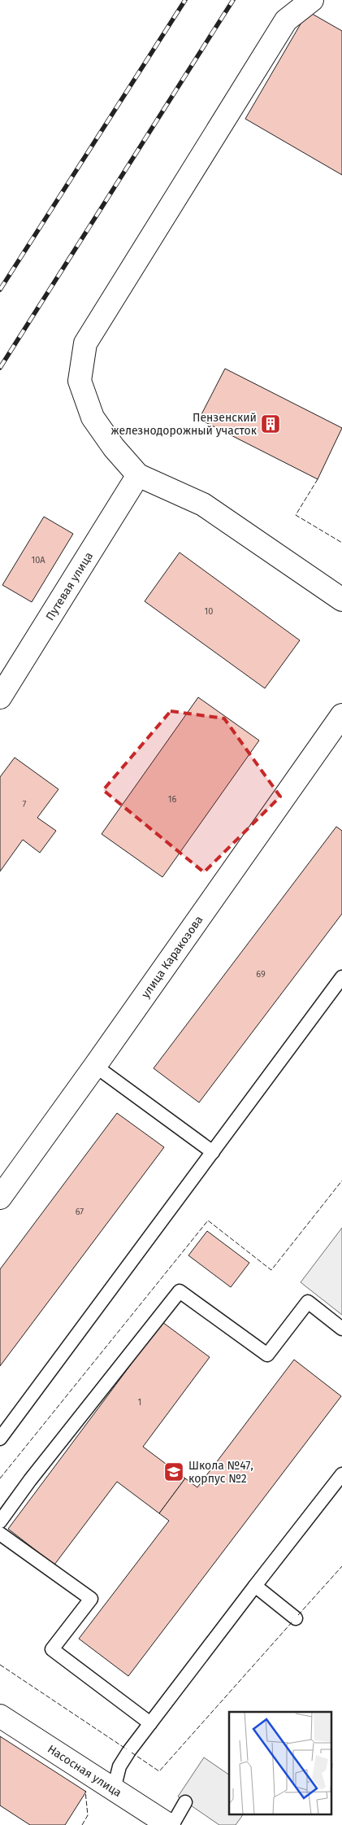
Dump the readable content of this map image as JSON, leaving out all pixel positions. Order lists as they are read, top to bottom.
{
  "streets": {
    "street": ["Путевая улица", "улица Каракозова", "Насосная улица"]
  },
  "places": {
    "building": ["Пензенский железнодорожный участок"],
    "school or university": ["Школа №47, корпус №2"]
  },
  "house_numbers": [
    "10А",
    "10",
    "16",
    "7",
    "69",
    "67",
    "1"
  ]
}
